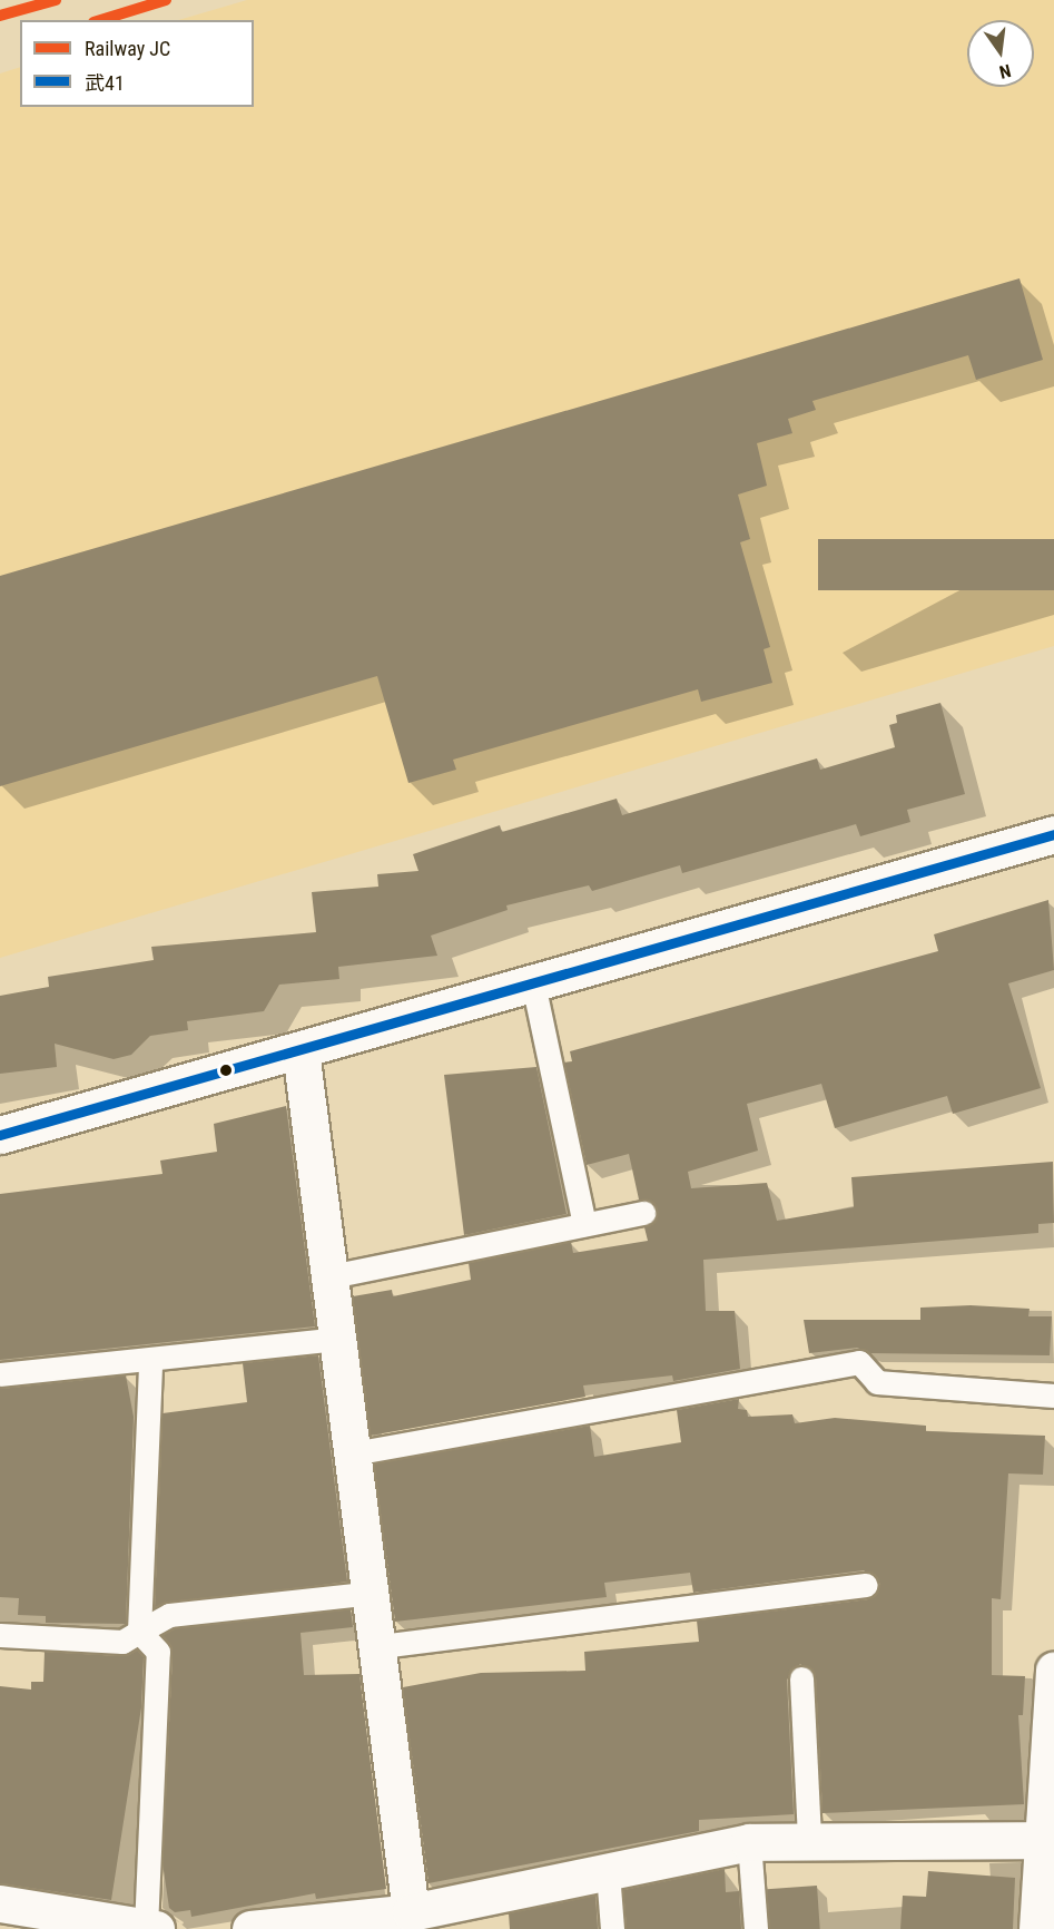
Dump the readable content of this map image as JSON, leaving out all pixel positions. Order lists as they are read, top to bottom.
{
  "lines": ["rail line JC", "transit line 武41"],
  "legend": ["Railway JC", "武41"],
  "north": "bottom"
}
